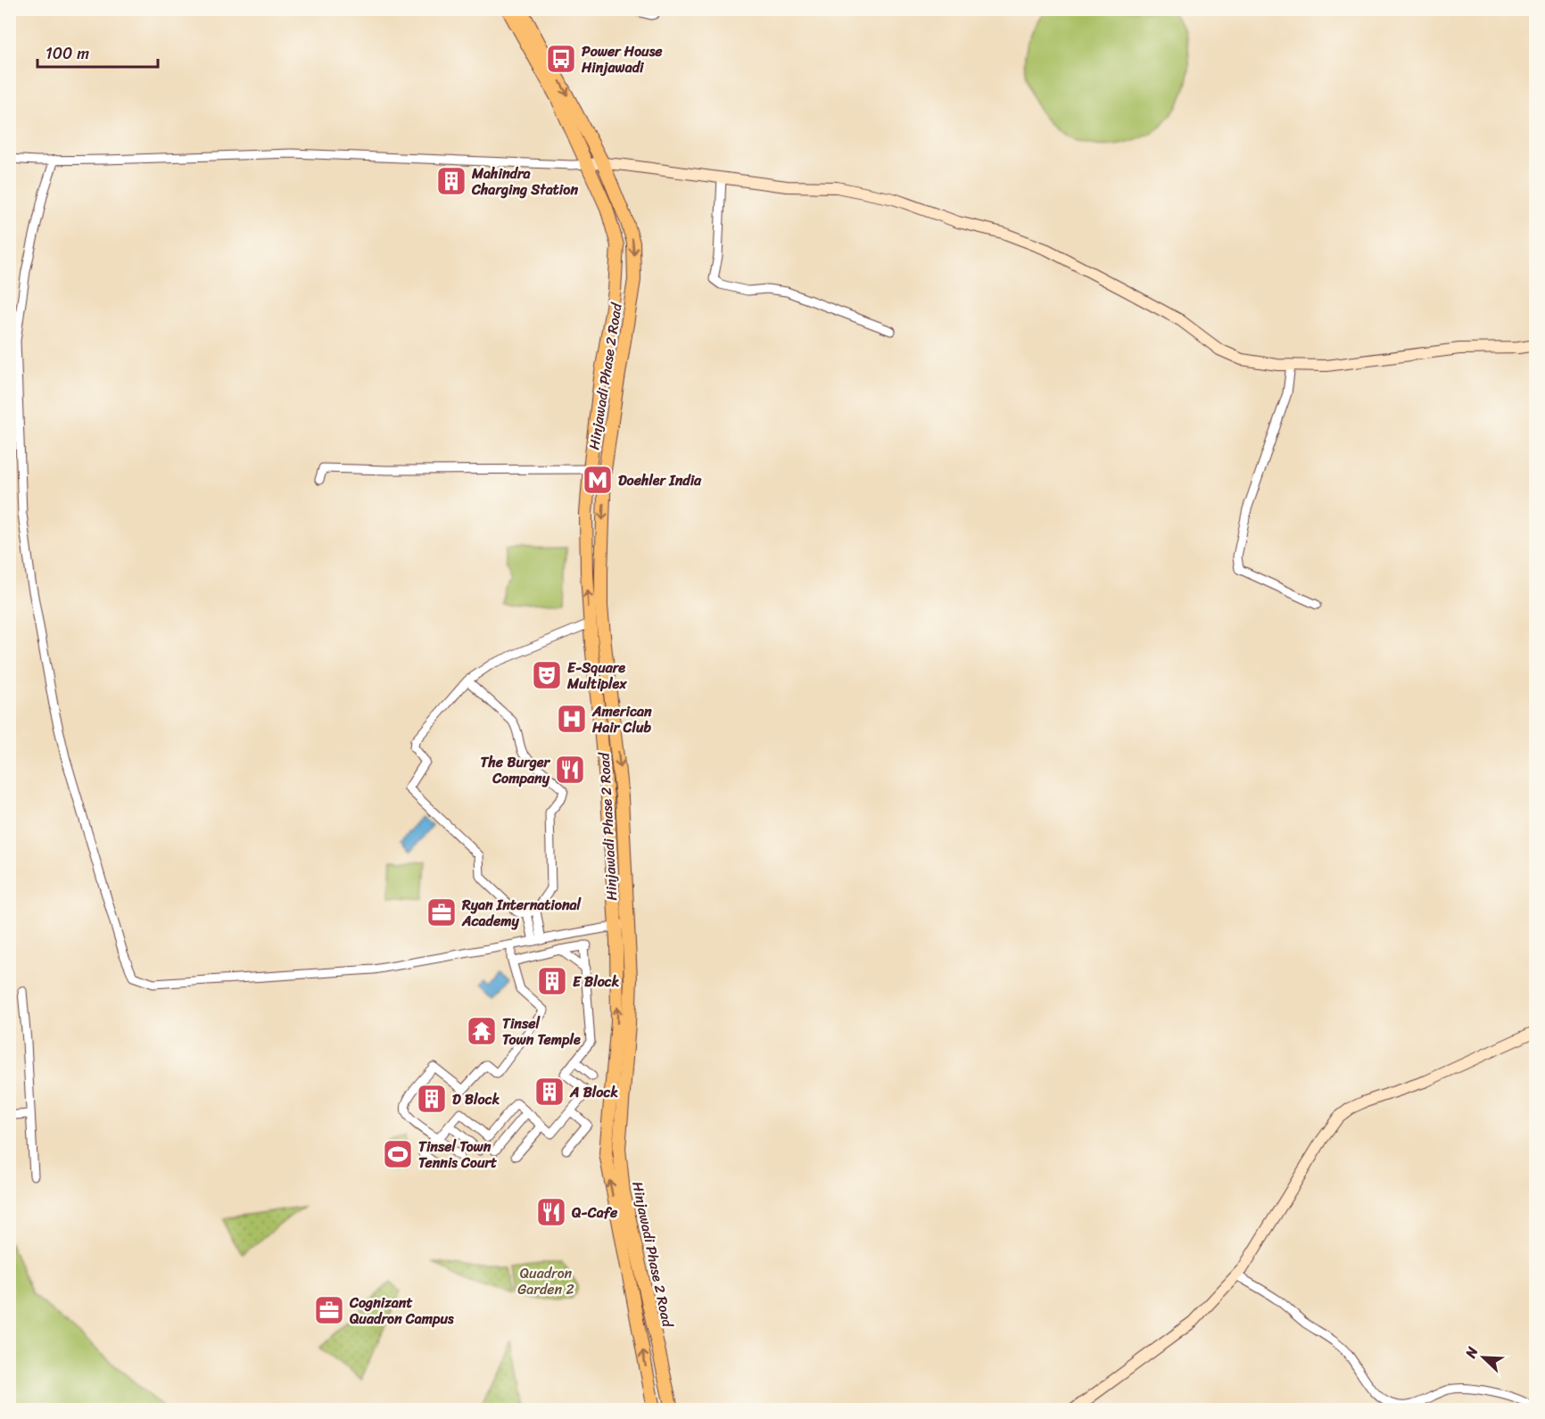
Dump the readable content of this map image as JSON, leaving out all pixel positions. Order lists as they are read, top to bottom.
{
  "streets": {
    "main road": ["Hinjawadi Phase 2 Road"]
  },
  "parks": ["Quadron Garden 2"],
  "places": {
    "bus stop": ["Power House Hinjawadi"],
    "building": [
      "Mahindra Charging Station",
      "E Block",
      "A Block",
      "D Block"
    ],
    "metro station": ["Doehler India"],
    "theatre": ["E-Square Multiplex"],
    "hospital": ["American Hair Club"],
    "restaurant": ["The Burger Company", "Q-Cafe"],
    "office": ["Ryan International Academy", "Cognizant Quadron Campus"],
    "temple": ["Tinsel Town Temple"],
    "sports": ["Tinsel Town Tennis Court"]
  },
  "scale_bar": "100 m",
  "north": "top left"
}
